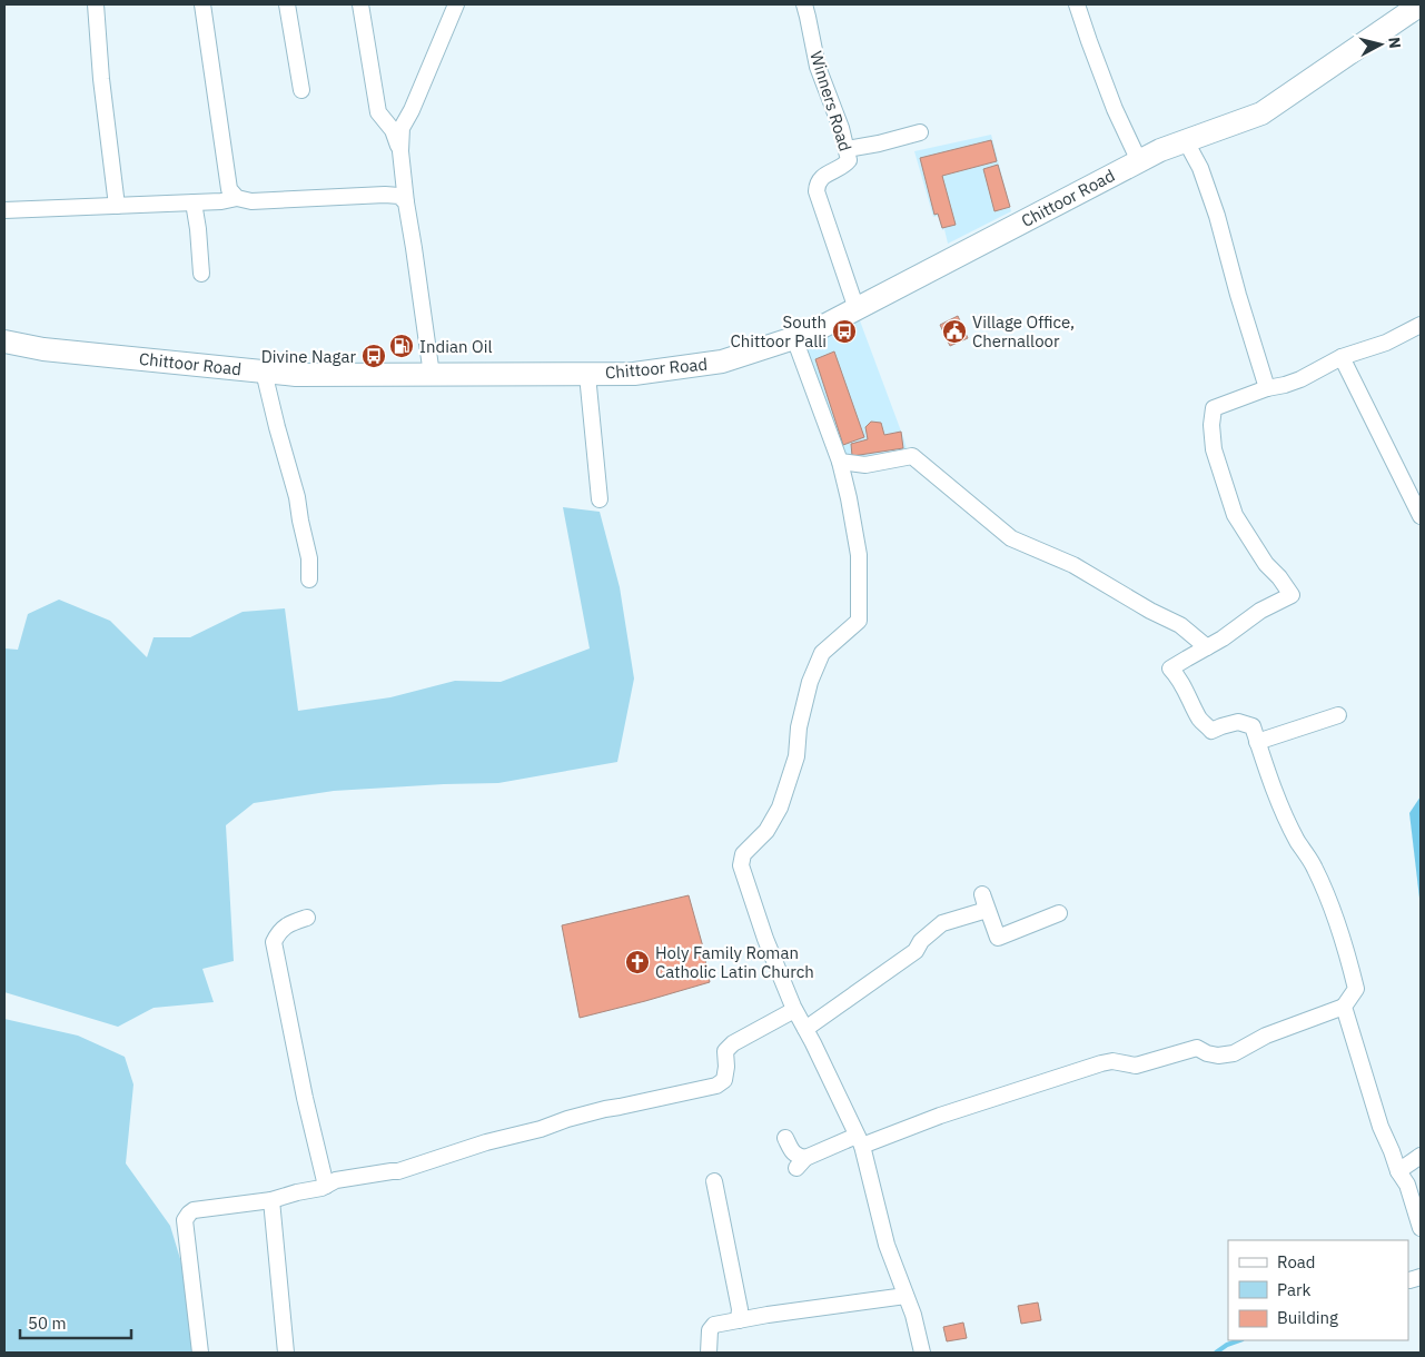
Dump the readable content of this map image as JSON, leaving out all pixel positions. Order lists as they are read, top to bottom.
{
  "streets": {
    "main road": ["Chittoor Road"],
    "street": ["Winners Road"]
  },
  "crossings": [
    ["Winners Road", "Chittoor Road"]
  ],
  "places": {
    "bus stop": ["South Chittoor Palli", "Divine Nagar"],
    "public building": ["Village Office, Chernalloor"],
    "fuel station": ["Indian Oil"],
    "church": ["Holy Family Roman Catholic Latin Church"]
  },
  "legend": ["Road", "Park", "Building"],
  "scale_bar": "50 m",
  "north": "right"
}
